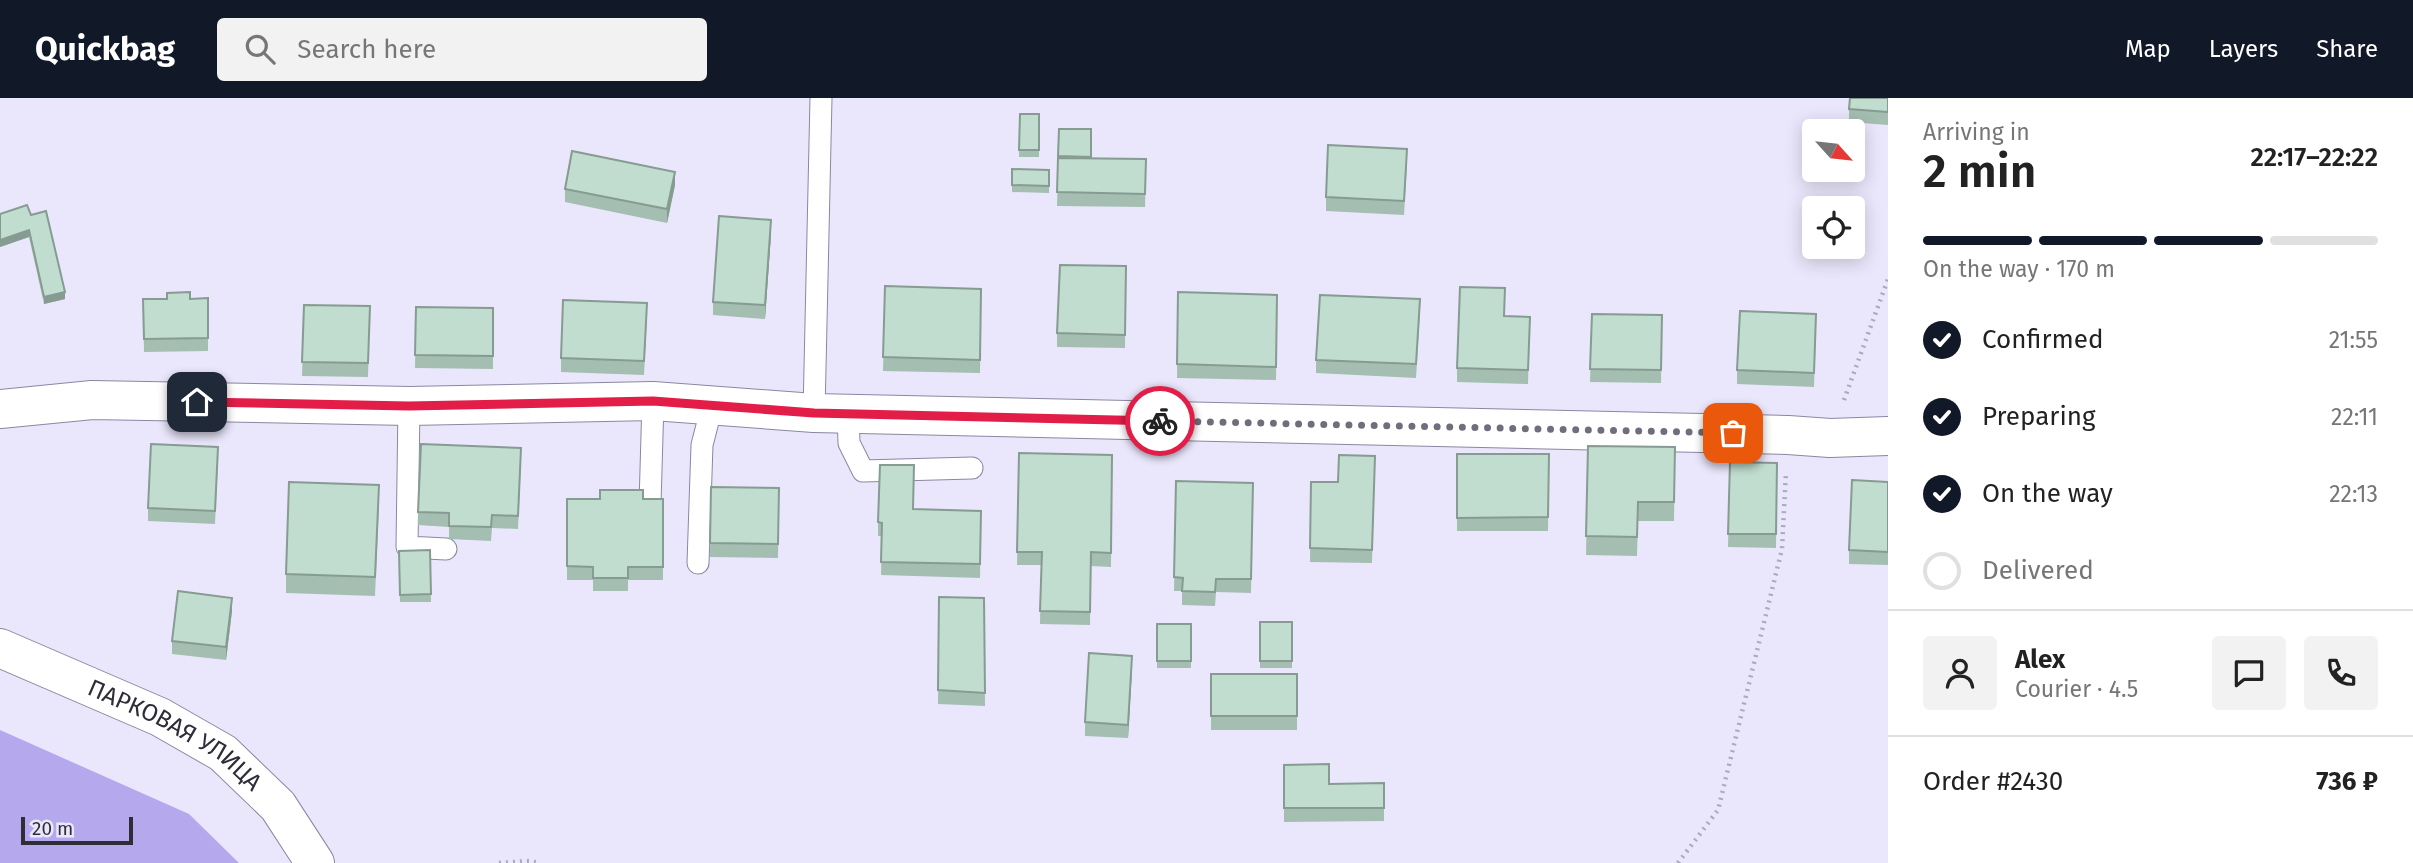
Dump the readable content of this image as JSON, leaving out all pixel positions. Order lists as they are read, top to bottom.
{
  "streets": {
    "street": ["ПАРКОВАЯ УЛИЦА"]
  },
  "scale_bar": "20 m",
  "north": "bottom right",
  "page": {
    "header": "Quickbag",
    "search": "Search here",
    "nav": ["Map", "Layers", "Share"],
    "heading": ["2 min", "Arriving in", "22:17–22:22"],
    "panel": [
      "Alex",
      "Courier · 4.5",
      "Order #2430",
      "736 ₽"
    ],
    "bar": "On the way · 170 m",
    "list": [
      ["Confirmed", "21:55"],
      ["Preparing", "22:11"],
      ["On the way", "22:13"],
      "Delivered"
    ],
    "scale": "20 m"
  }
}
